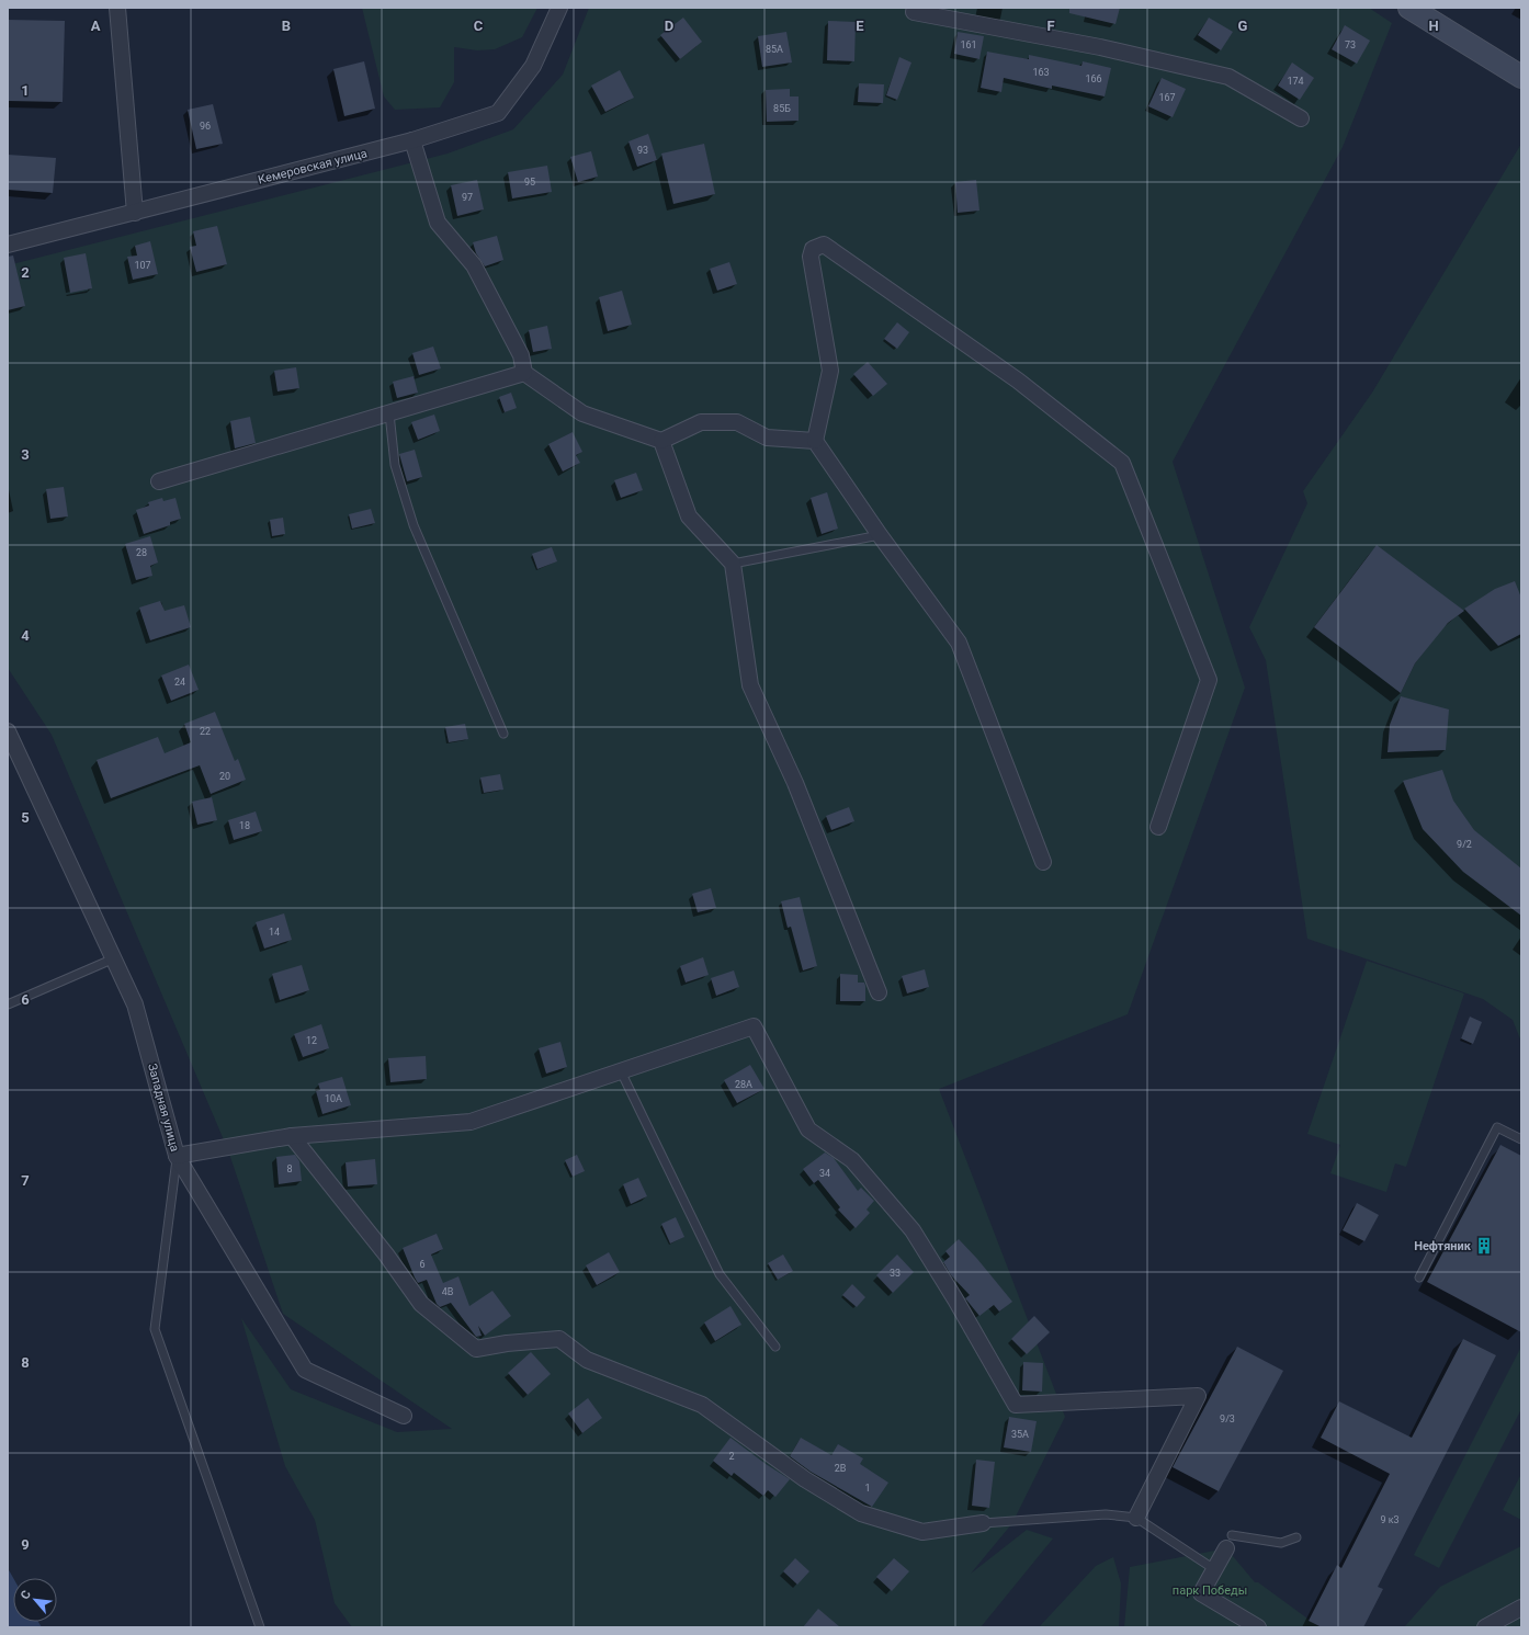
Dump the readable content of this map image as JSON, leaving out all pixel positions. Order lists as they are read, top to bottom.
{
  "streets": {
    "street": ["Кемеровская улица", "Западная улица"]
  },
  "parks": ["парк Победы"],
  "places": {
    "building": ["Нефтяник"]
  },
  "house_numbers": [
    "161",
    "73",
    "85А",
    "163",
    "166",
    "174",
    "167",
    "85Б",
    "96",
    "93",
    "95",
    "97",
    "107",
    "28",
    "24",
    "22",
    "20",
    "18",
    "9/2",
    "14",
    "12",
    "28А",
    "10А",
    "8",
    "34",
    "6",
    "33",
    "4В",
    "9/3",
    "35А",
    "2",
    "2В",
    "1",
    "9 к3"
  ],
  "north": "top left",
  "grid": {
    "columns": [
      "A",
      "B",
      "C",
      "D",
      "E",
      "F",
      "G",
      "H"
    ],
    "rows": [
      "1",
      "2",
      "3",
      "4",
      "5",
      "6",
      "7",
      "8",
      "9"
    ]
  }
}
